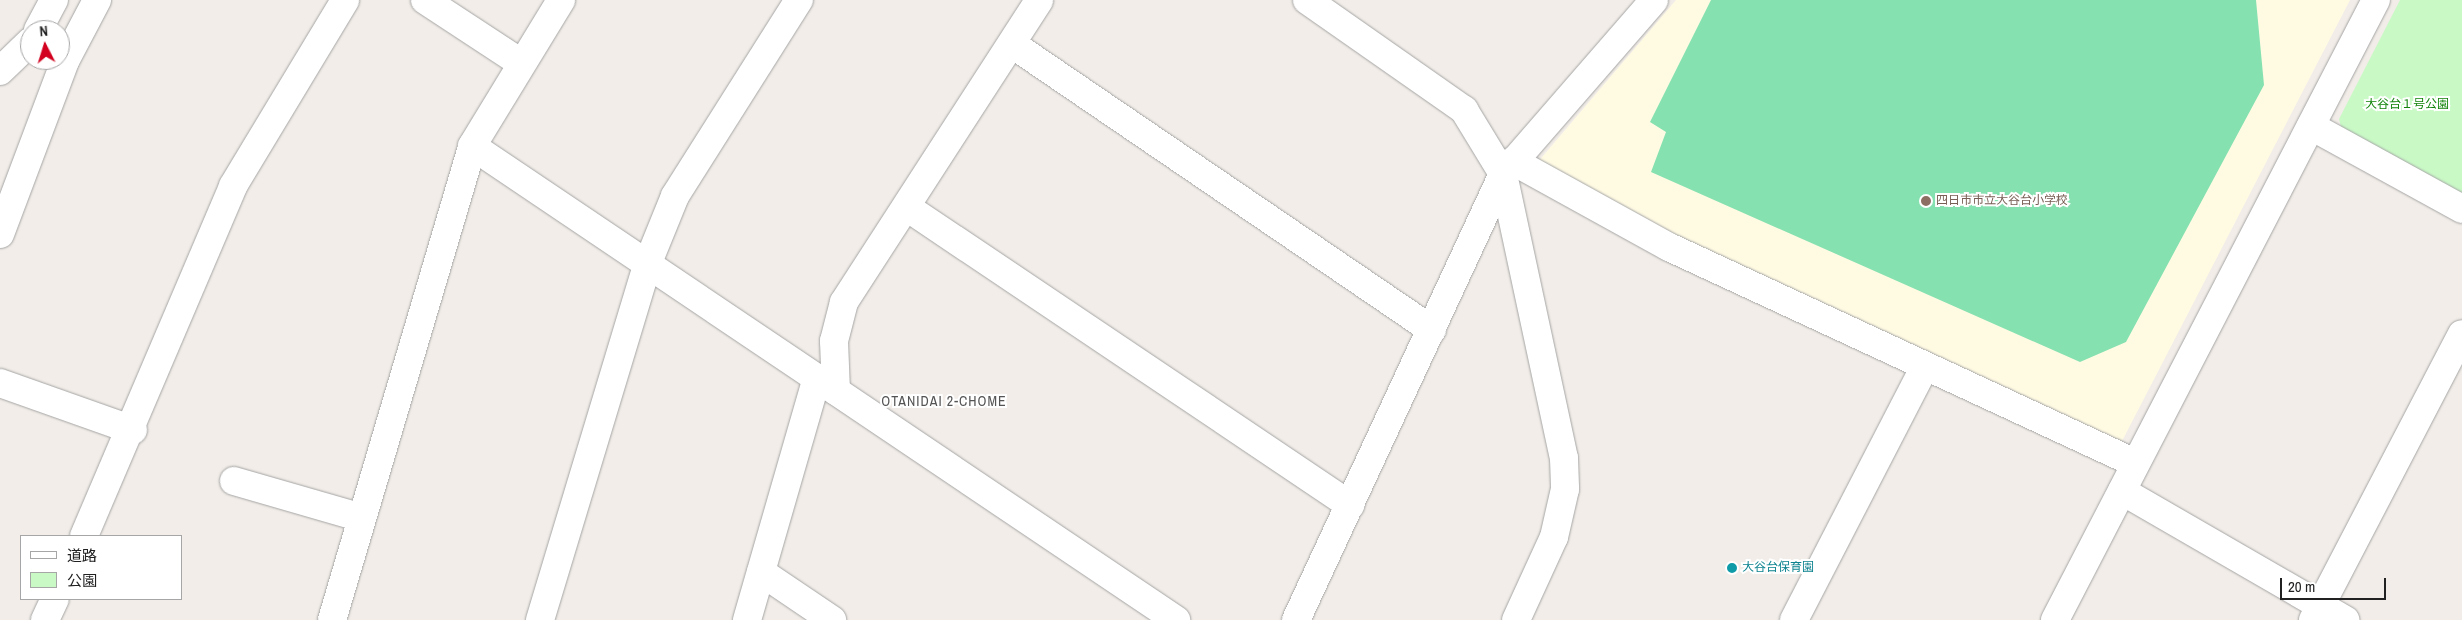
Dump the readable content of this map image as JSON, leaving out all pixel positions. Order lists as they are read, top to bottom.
{
  "districts": ["OTANIDAI 2-CHOME"],
  "parks": ["大谷台１号公園"],
  "places": ["四日市市立大谷台小学校", "大谷台保育園"],
  "legend": ["道路", "公園"],
  "scale_bar": "20 m",
  "north": "top"
}
